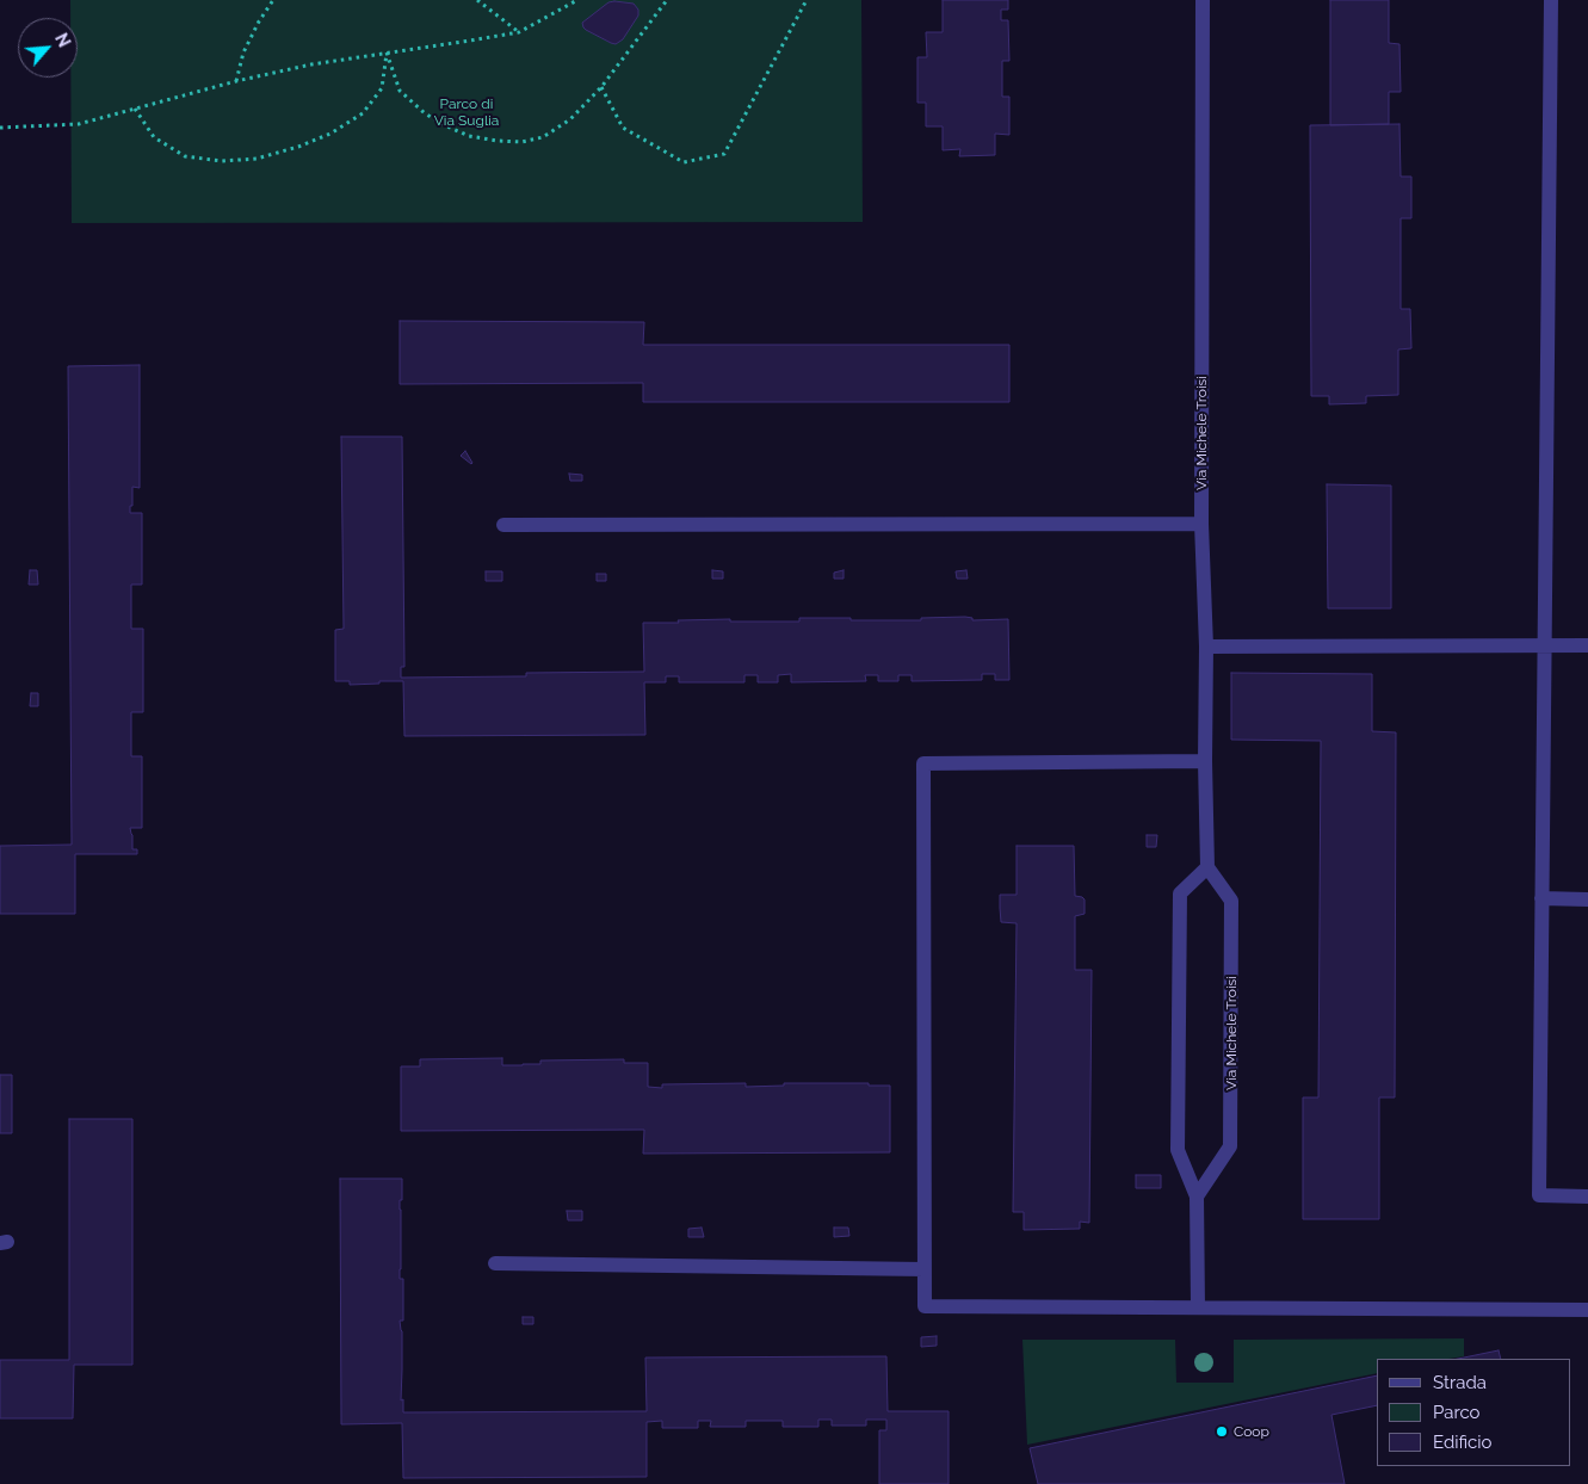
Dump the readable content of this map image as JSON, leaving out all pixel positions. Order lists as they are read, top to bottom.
{
  "streets": {
    "street": ["Via Michele Troisi"]
  },
  "parks": ["Parco di Via Suglia"],
  "places": ["Coop"],
  "legend": ["Strada", "Parco", "Edificio"],
  "north": "top right"
}
